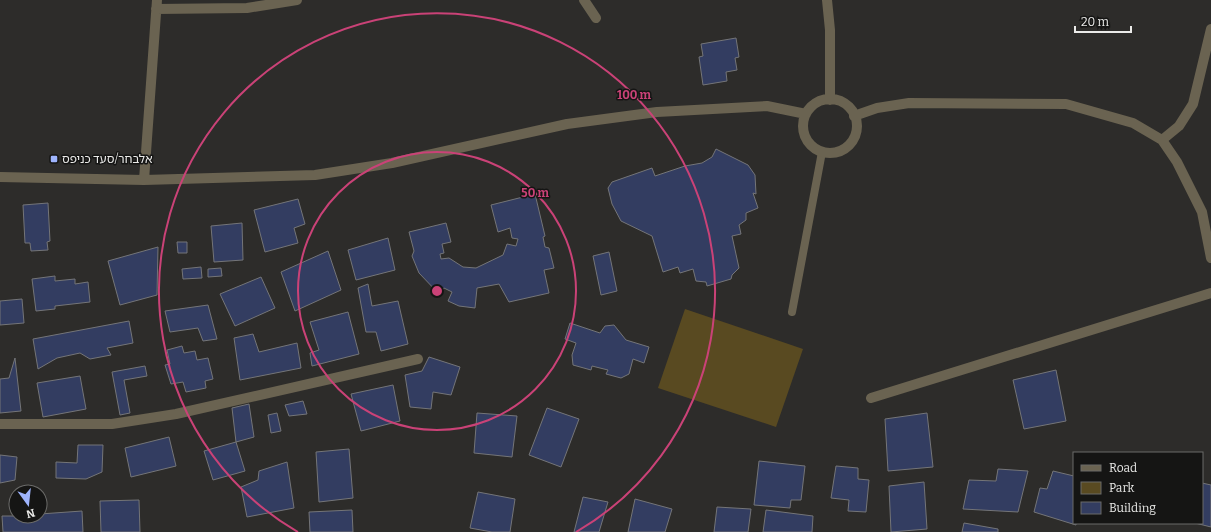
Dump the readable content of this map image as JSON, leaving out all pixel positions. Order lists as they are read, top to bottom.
{
  "places": {
    "transit": ["אלבחר/סעד כניפס"]
  },
  "legend": ["Road", "Park", "Building"],
  "scale_bar": "20 m",
  "north": "bottom",
  "rings": ["100 m", "50 m"]
}
